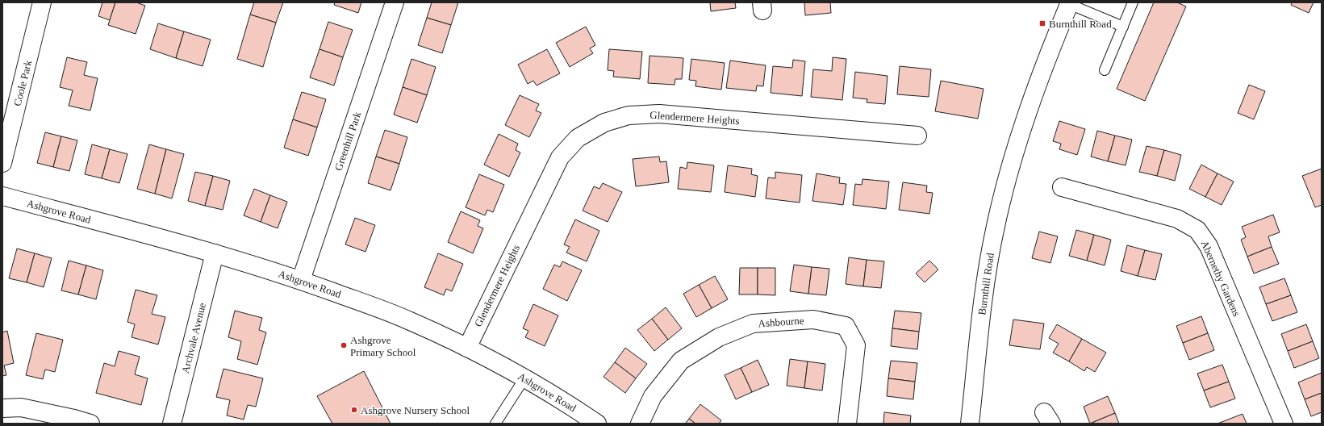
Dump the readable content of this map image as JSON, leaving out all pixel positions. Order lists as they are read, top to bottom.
{
  "streets": {
    "street": [
      "Coole Park",
      "Glendermere Heights",
      "Greenhill Park",
      "Ashgrove Road",
      "Abernethy Gardens",
      "Burnthill Road",
      "Ashbourne",
      "Archvale Avenue"
    ]
  },
  "crossings": [
    ["Glendermere Heights", "Ashgrove Road"],
    ["Greenhill Park", "Ashgrove Road"],
    ["Ashgrove Road", "Archvale Avenue"]
  ],
  "places": {
    "transit": ["Burnthill Road"],
    "other": ["Ashgrove Primary School", "Ashgrove Nursery School"]
  }
}
